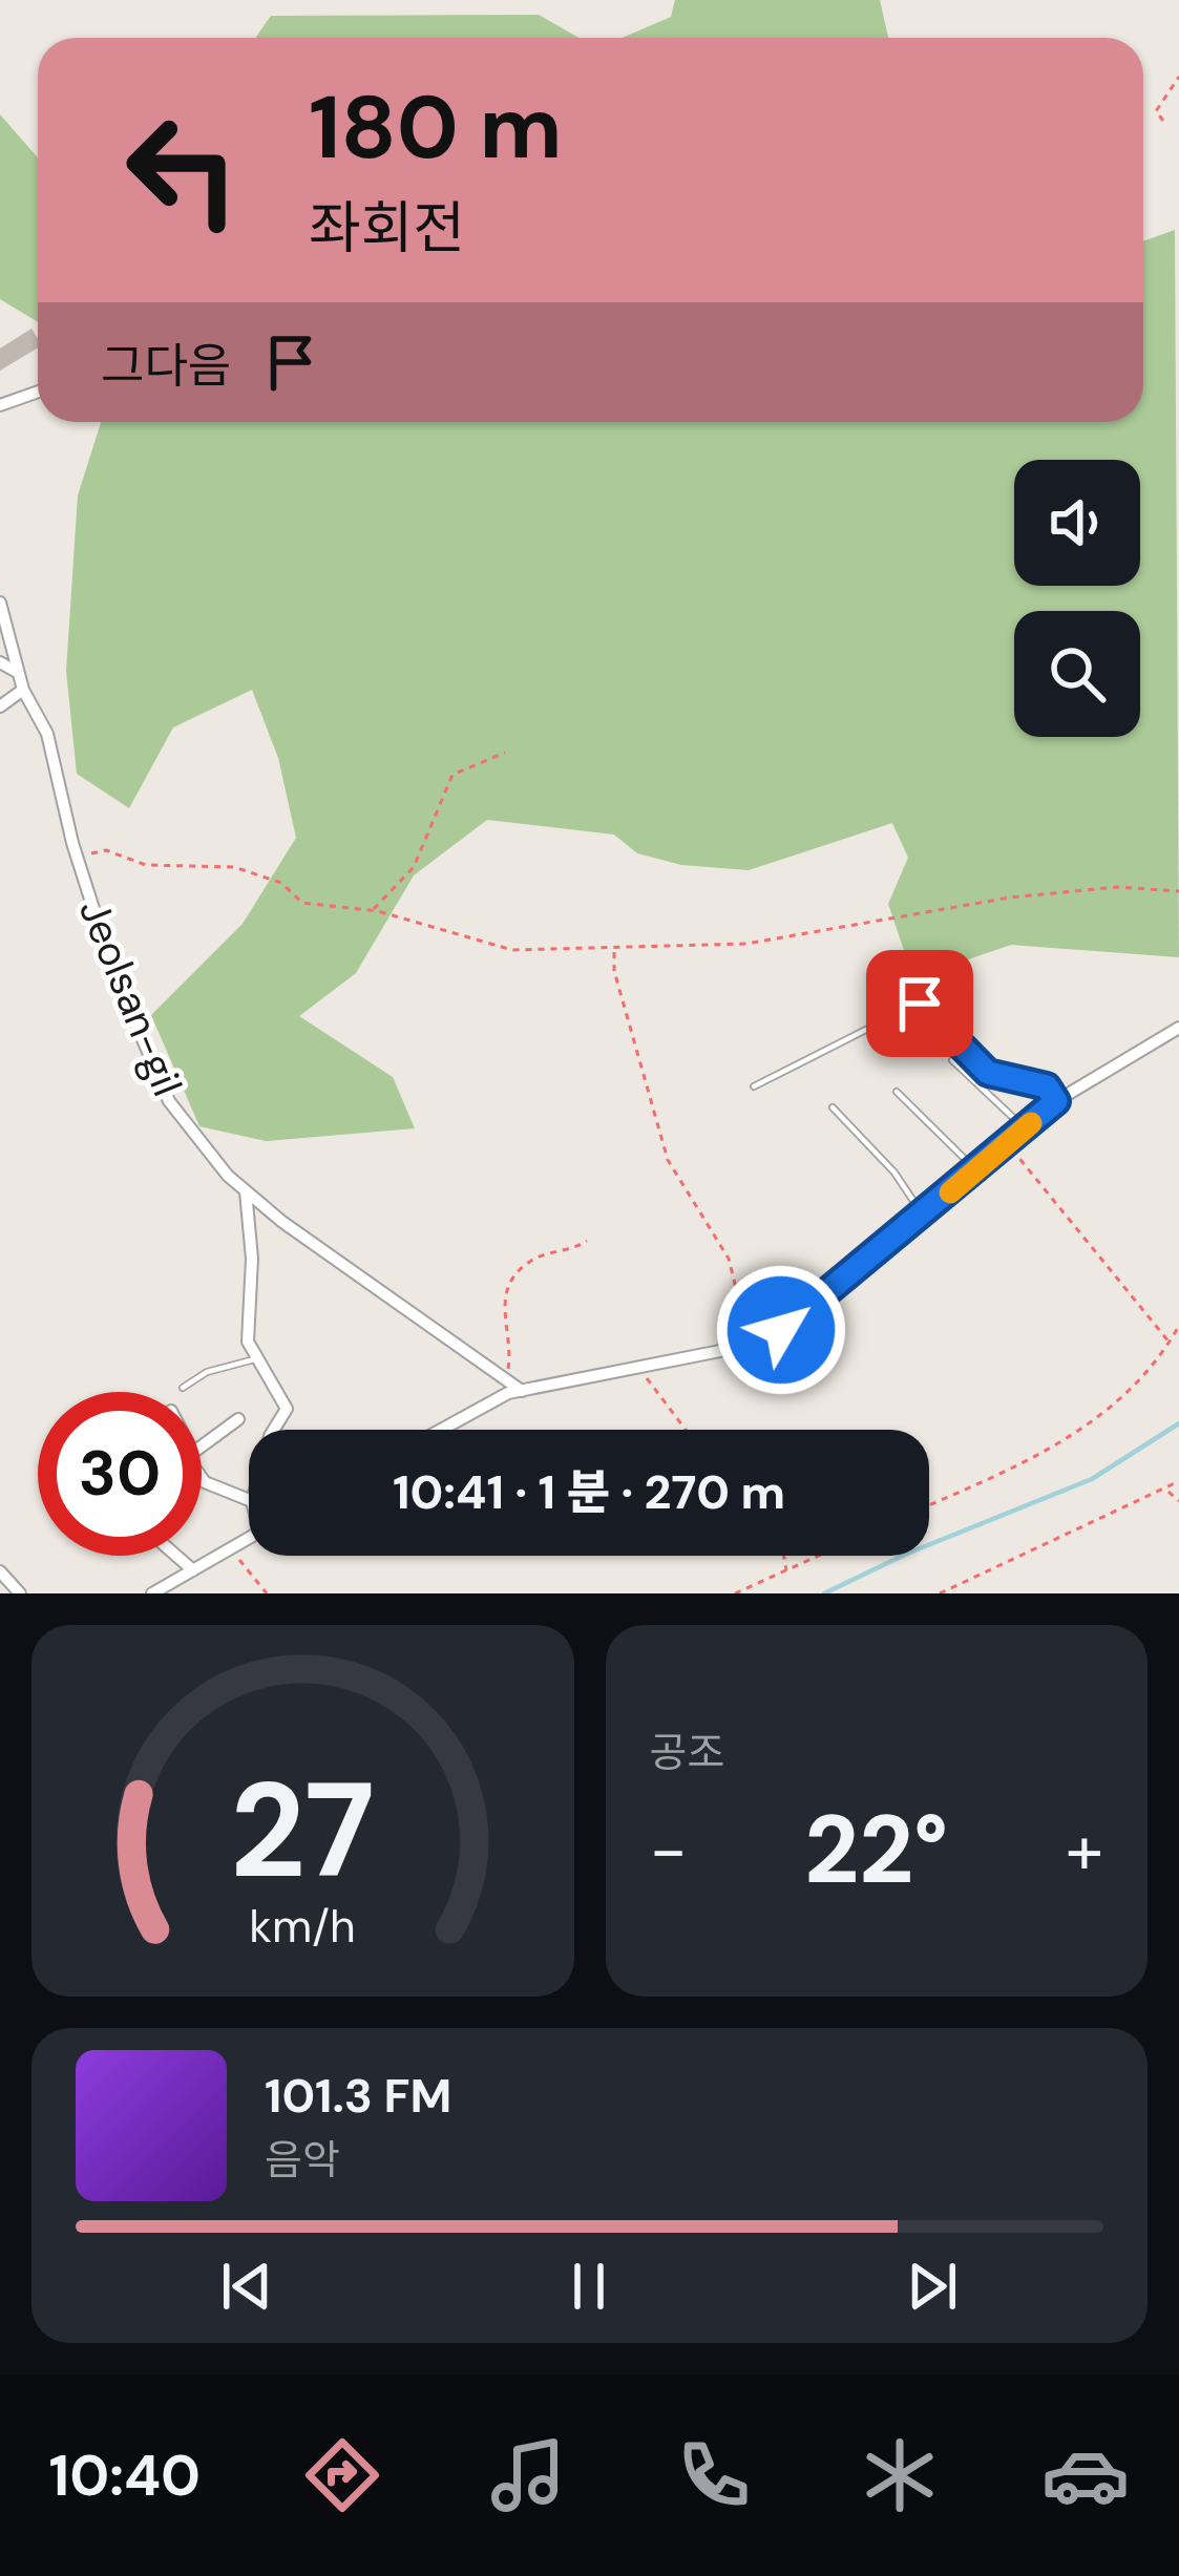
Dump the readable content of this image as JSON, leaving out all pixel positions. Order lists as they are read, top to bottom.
{
  "streets": {
    "street": ["Jeolsan-gil"]
  },
  "page": {
    "turn": ["180 m", "좌회전"],
    "then": "그다음",
    "limit": "30",
    "trip": "10:41 · 1 분 · 270 m",
    "tile": "공조",
    "heat": ["−", "22°", "+"],
    "song": ["101.3 FM", "음악"],
    "tabs": "10:40",
    "gauge": ["27", "km/h"]
  }
}
